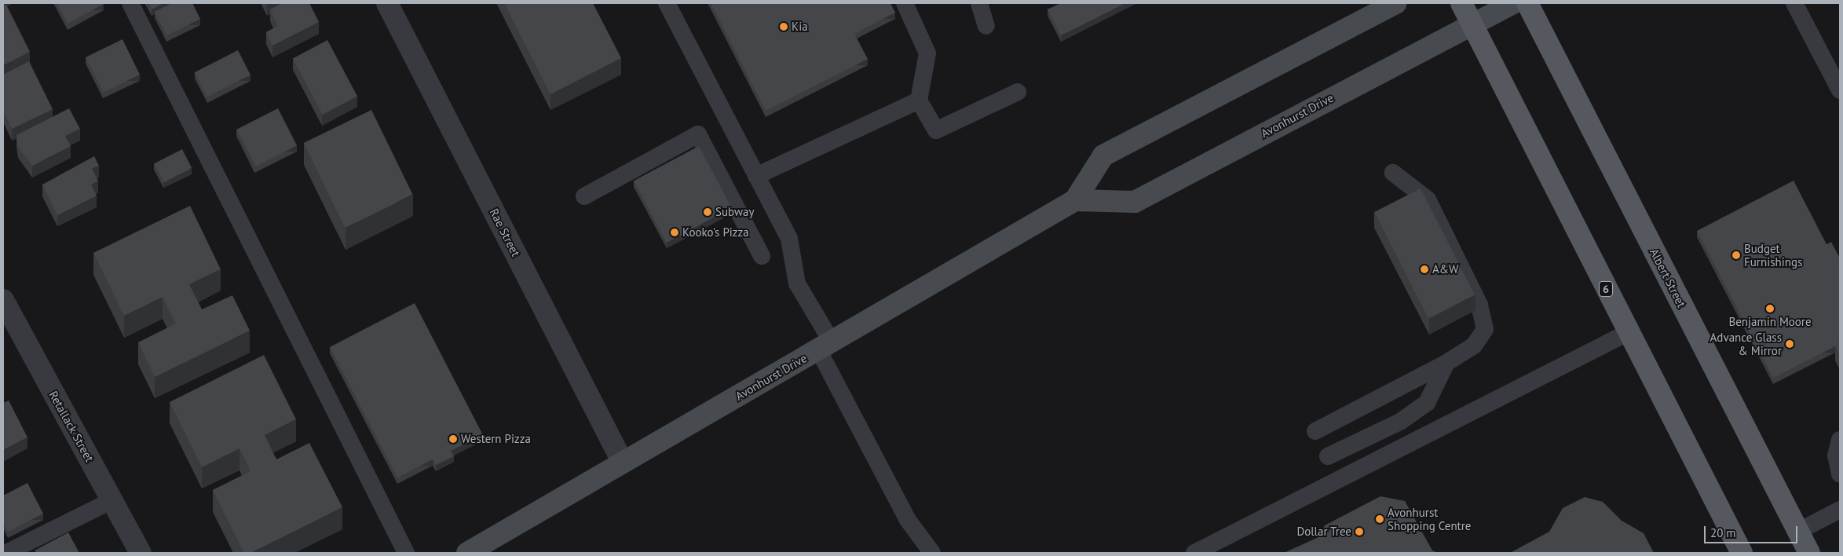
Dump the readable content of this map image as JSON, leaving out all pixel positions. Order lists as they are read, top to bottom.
{
  "streets": {
    "main road": ["Albert Street", "6"],
    "street": ["Avonhurst Drive", "Rae Street", "Retallack Street"]
  },
  "crossings": [
    ["Avonhurst Drive", "Rae Street"],
    ["Avonhurst Drive", "6"]
  ],
  "places": [
    "Kia",
    "Subway",
    "Kooko's Pizza",
    "Budget Furnishings",
    "A&W",
    "Benjamin Moore",
    "Advance Glass & Mirror",
    "Western Pizza",
    "Avonhurst Shopping Centre",
    "Dollar Tree"
  ],
  "scale_bar": "20 m"
}
